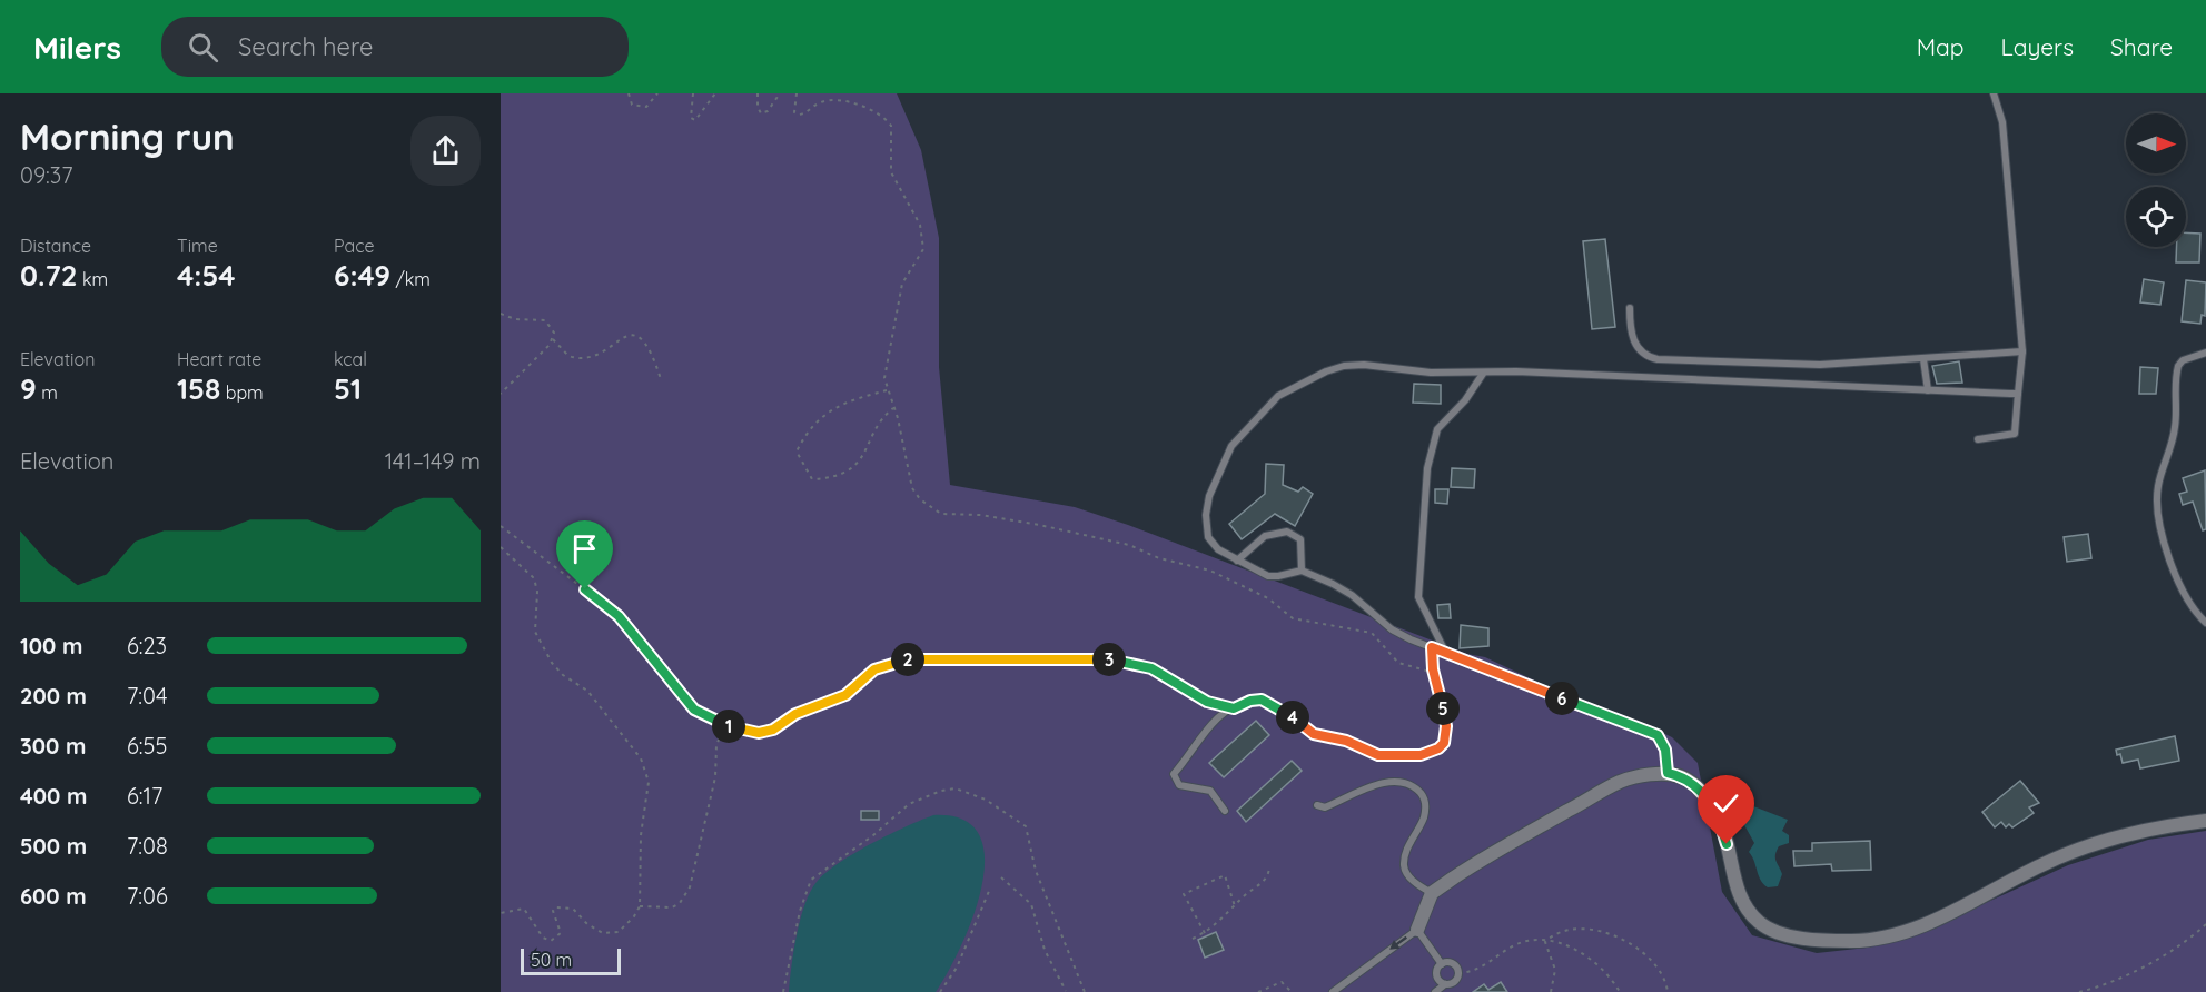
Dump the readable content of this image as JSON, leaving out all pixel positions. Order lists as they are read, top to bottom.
{
  "scale_bar": "50 m",
  "north": "right",
  "page": {
    "header": "Milers",
    "search": "Search here",
    "nav": ["Map", "Layers", "Share"],
    "heading": ["Morning run", "09:37"],
    "stats": [
      ["Distance", "0.72 km"],
      ["Time", "4:54"],
      ["Pace", "6:49 /km"],
      ["Elevation", "9 m"],
      ["Heart rate", "158 bpm"],
      ["kcal", "51"]
    ],
    "chart": ["Elevation", "141–149 m"],
    "list": [
      {
        "name": "100 m",
        "note": "6:23"
      },
      {
        "name": "200 m",
        "note": "7:04"
      },
      {
        "name": "300 m",
        "note": "6:55"
      },
      {
        "name": "400 m",
        "note": "6:17"
      },
      {
        "name": "500 m",
        "note": "7:08"
      },
      {
        "name": "600 m",
        "note": "7:06"
      }
    ],
    "pins": [
      "2",
      "3",
      "6",
      "5",
      "4",
      "1"
    ],
    "scale": "50 m"
  }
}
